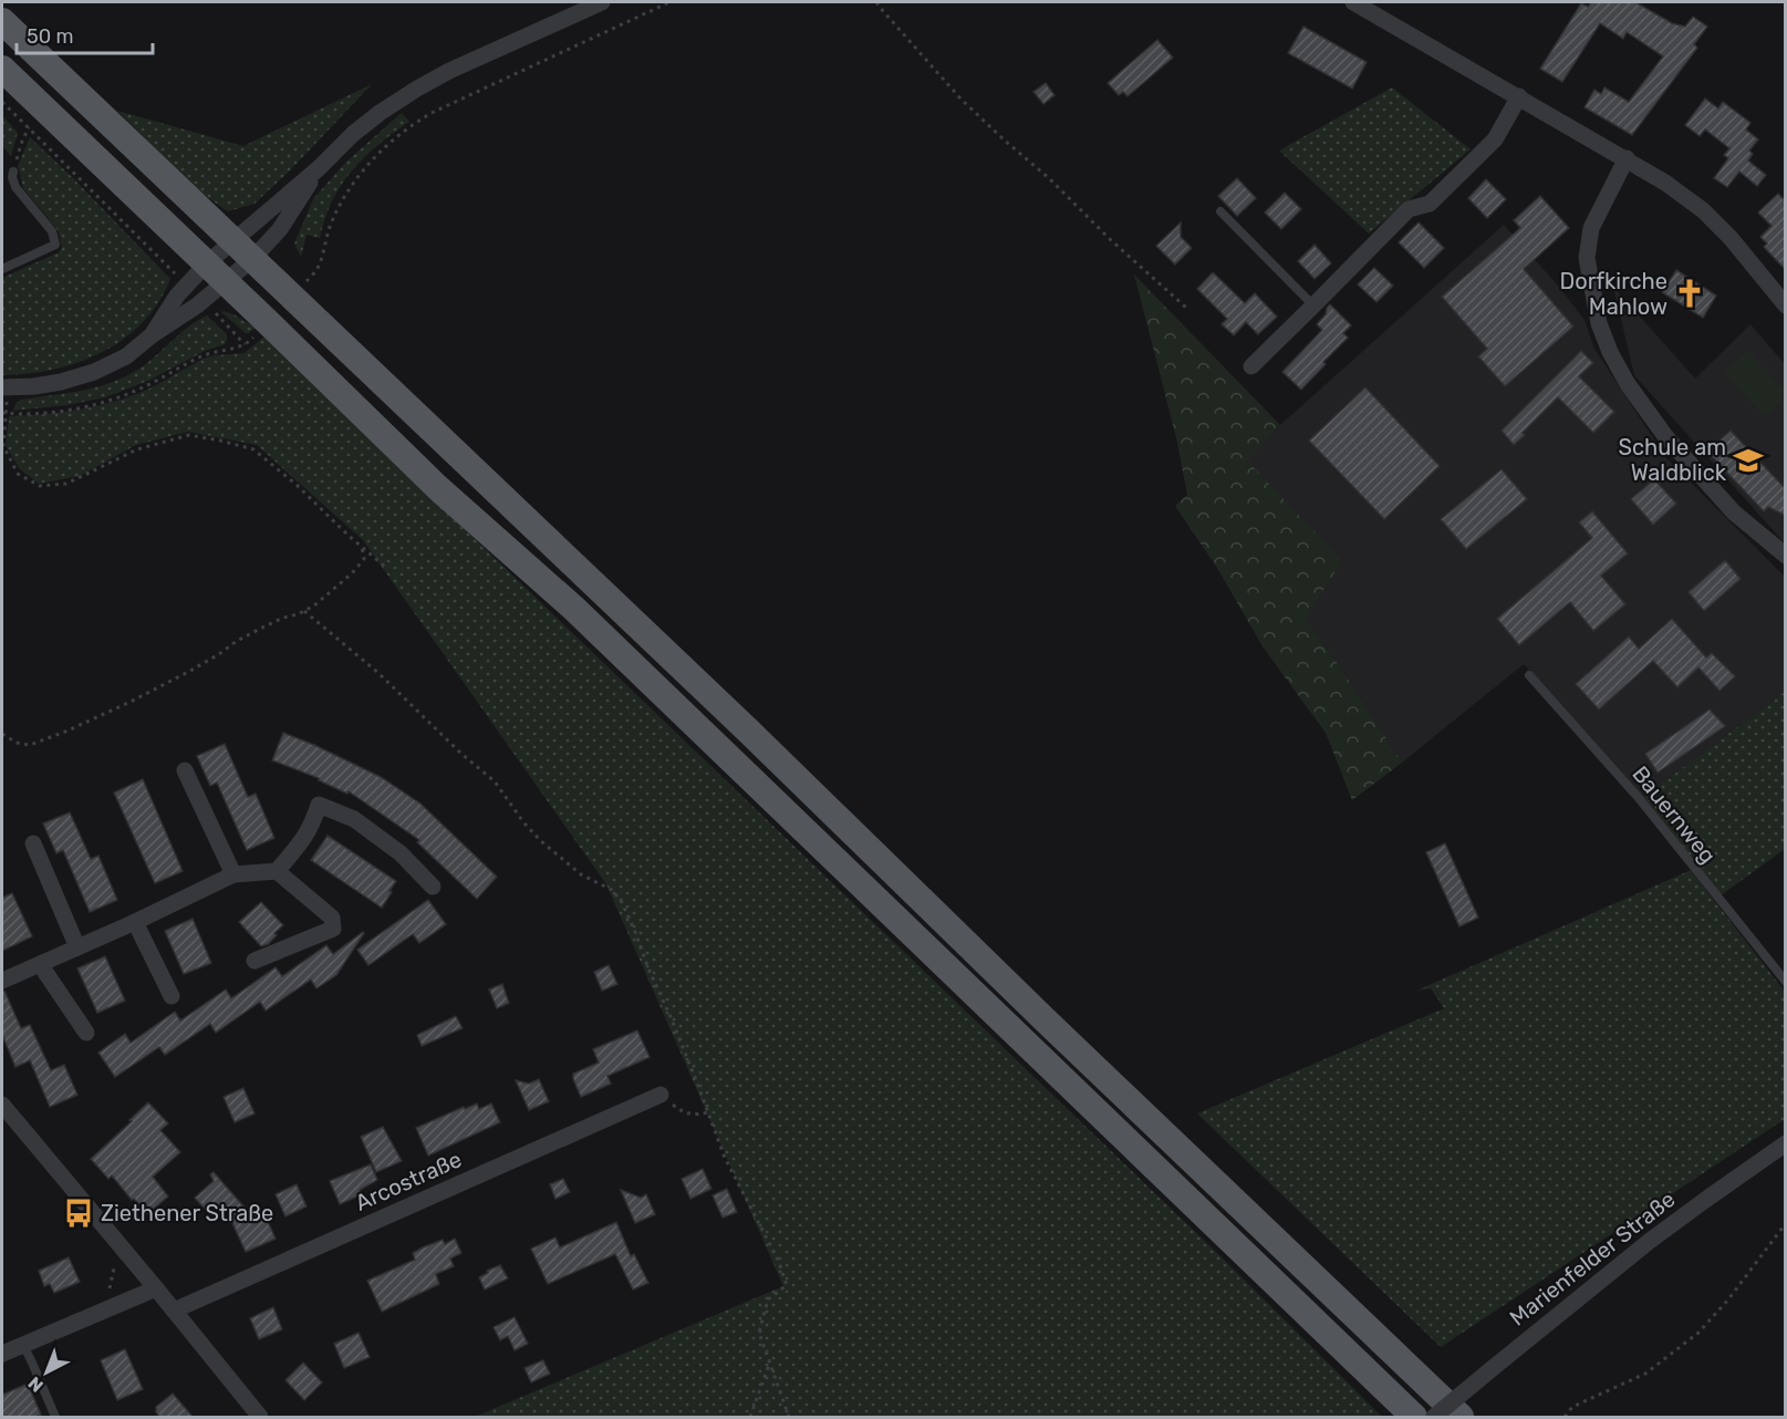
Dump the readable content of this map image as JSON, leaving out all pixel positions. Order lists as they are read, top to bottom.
{
  "streets": {
    "street": ["Arcostraße", "Marienfelder Straße"],
    "lane": ["Bauernweg"]
  },
  "places": {
    "church": ["Dorfkirche Mahlow"],
    "school or university": ["Schule am Waldblick"],
    "bus stop": ["Ziethener Straße"]
  },
  "scale_bar": "50 m",
  "north": "bottom left"
}
